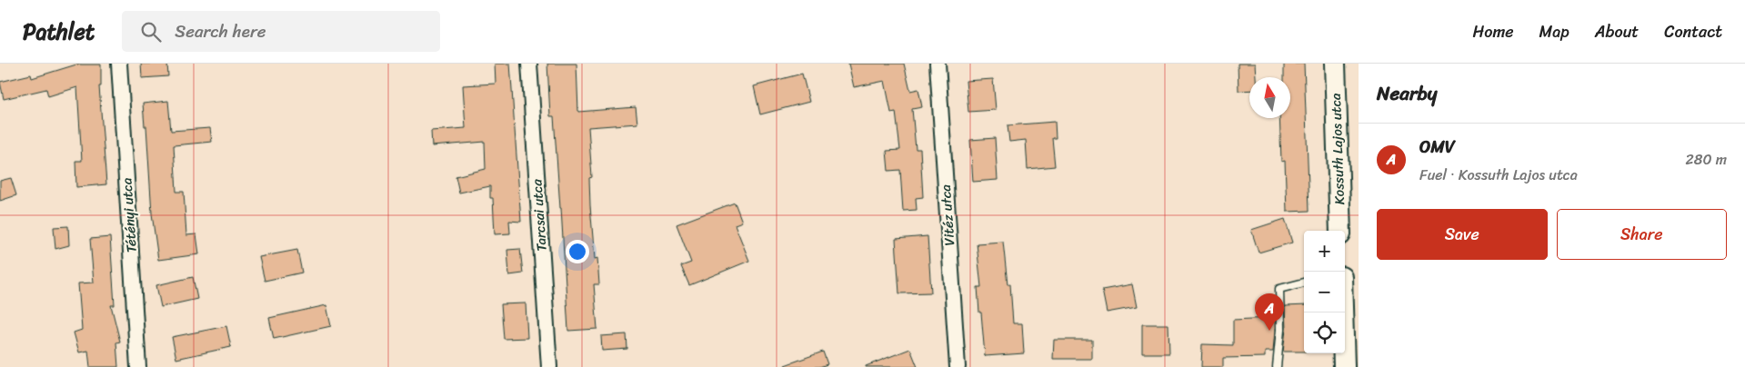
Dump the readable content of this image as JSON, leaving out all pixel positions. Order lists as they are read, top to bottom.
{
  "streets": {
    "main road": ["Kossuth Lajos utca"],
    "street": ["Tétényi utca", "Tarcsai utca", "Vitéz utca"]
  },
  "north": "top",
  "page": {
    "header": "Pathlet",
    "search": "Search here",
    "nav": [
      "Home",
      "Map",
      "About",
      "Contact"
    ],
    "heading": "Nearby",
    "list": [
      {
        "mark": "A",
        "name": "OMV",
        "note": "Fuel · Kossuth Lajos utca",
        "value": "280 m"
      }
    ],
    "buttons": ["Save", "Share"],
    "map_buttons": ["+", "−"],
    "pins": "A"
  }
}
